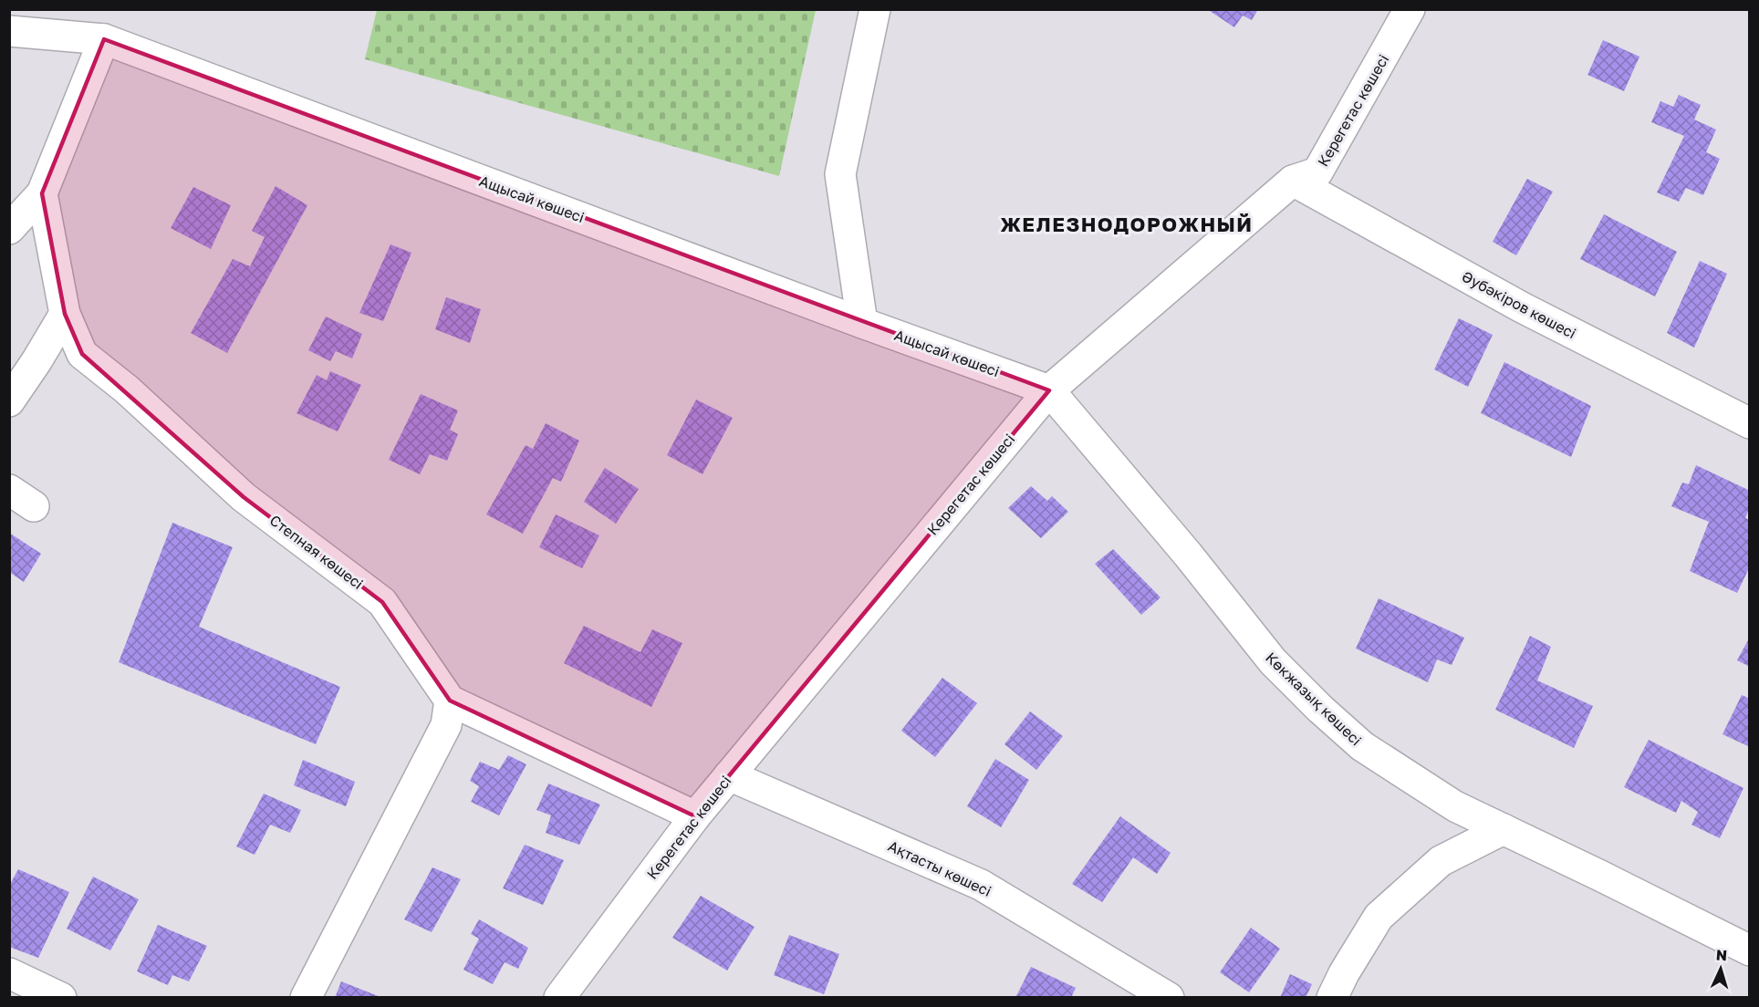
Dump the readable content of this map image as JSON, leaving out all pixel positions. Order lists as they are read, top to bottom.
{
  "streets": {
    "street": [
      "Керегетас көшесі",
      "Ащысай көшесі",
      "Әубәкіров көшесі",
      "Степная көшесі",
      "Көкжазық көшесі",
      "Ақтасты көшесі"
    ]
  },
  "crossings": [
    ["Керегетас көшесі", "Ащысай көшесі"],
    ["Керегетас көшесі", "Әубәкіров көшесі"],
    ["Керегетас көшесі", "Көкжазық көшесі"],
    ["Керегетас көшесі", "Ақтасты көшесі"],
    ["Ащысай көшесі", "Көкжазық көшесі"]
  ],
  "districts": ["ЖЕЛЕЗНОДОРОЖНЫЙ"],
  "north": "top"
}
